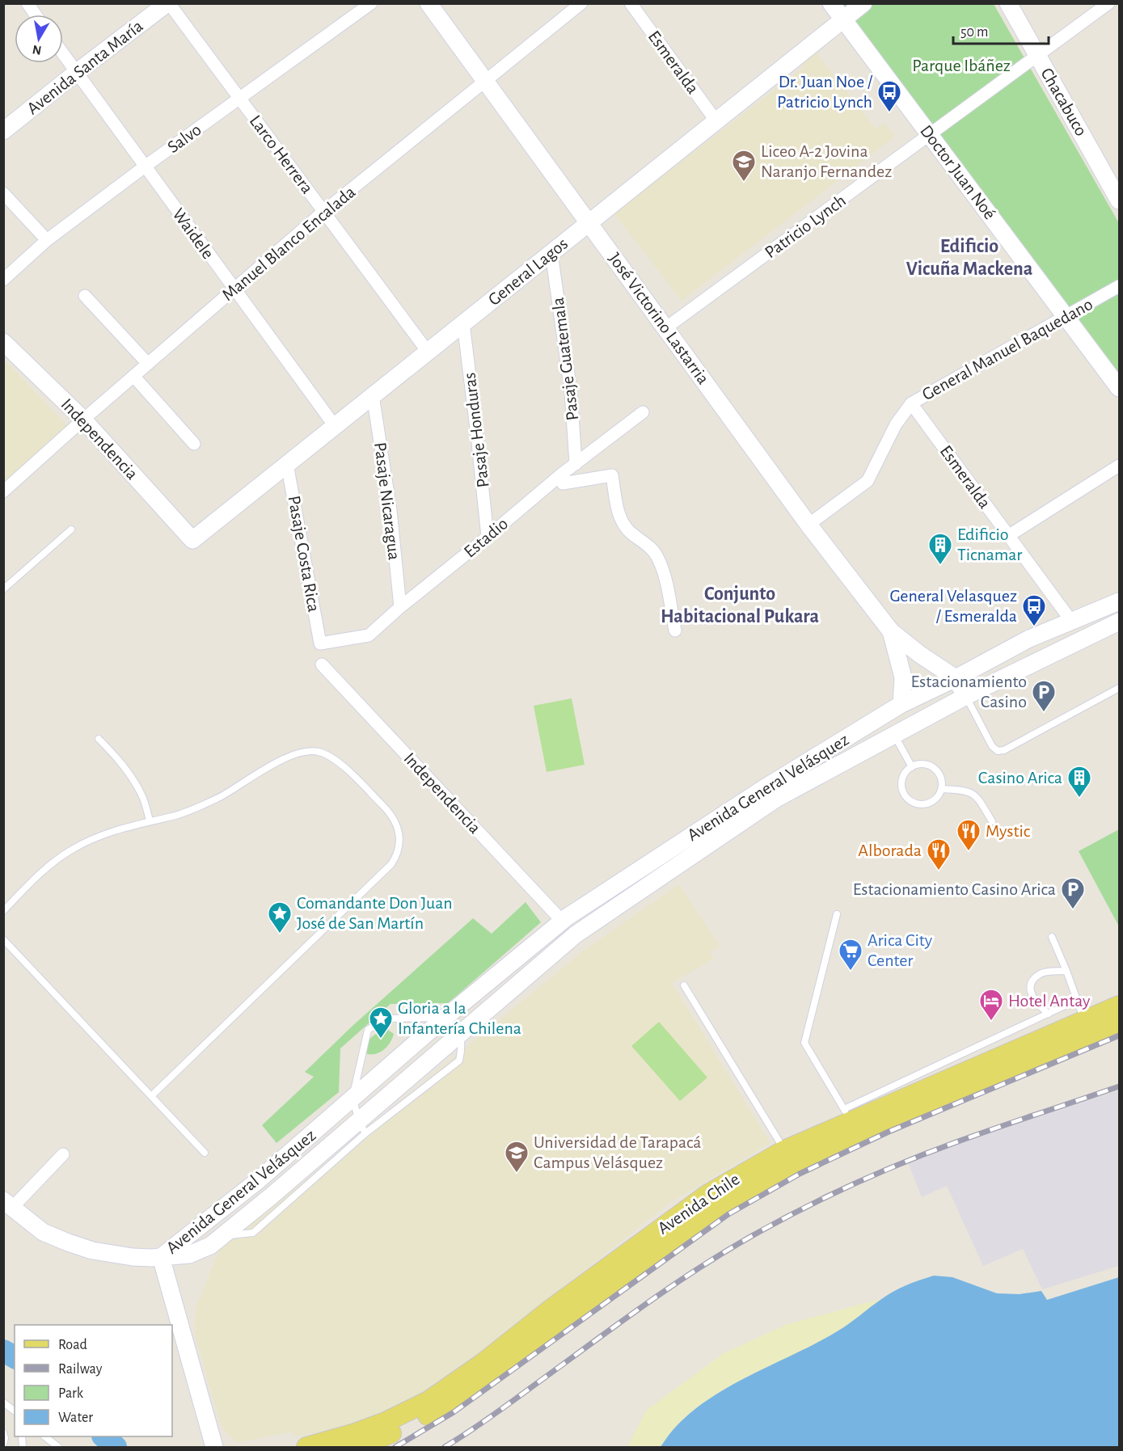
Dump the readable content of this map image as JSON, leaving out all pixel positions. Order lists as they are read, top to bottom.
{
  "streets": {
    "main road": [
      "Avenida Santa María",
      "Chacabuco",
      "Doctor Juan Noé",
      "General Lagos",
      "José Victorino Lastarria",
      "Independencia",
      "Avenida General Velásquez",
      "Avenida Chile"
    ],
    "street": [
      "Esmeralda",
      "Salvo",
      "Larco Herrera",
      "Patricio Lynch",
      "Waidele",
      "Manuel Blanco Encalada",
      "General Manuel Baquedano",
      "Pasaje Guatemala",
      "Pasaje Honduras",
      "Pasaje Nicaragua",
      "Estadio",
      "Pasaje Costa Rica"
    ]
  },
  "crossings": [
    ["Esmeralda", "General Lagos"],
    ["Esmeralda", "General Manuel Baquedano"],
    ["Esmeralda", "Avenida General Velásquez"],
    ["Avenida Santa María", "Larco Herrera"],
    ["Avenida Santa María", "Waidele"],
    ["Chacabuco", "Patricio Lynch"],
    ["Salvo", "Larco Herrera"],
    ["Salvo", "Waidele"],
    ["Larco Herrera", "Manuel Blanco Encalada"],
    ["Larco Herrera", "General Lagos"],
    ["Doctor Juan Noé", "Patricio Lynch"],
    ["Doctor Juan Noé", "General Lagos"],
    ["Doctor Juan Noé", "General Manuel Baquedano"],
    ["Patricio Lynch", "José Victorino Lastarria"],
    ["Waidele", "Manuel Blanco Encalada"],
    ["Waidele", "General Lagos"],
    ["Manuel Blanco Encalada", "José Victorino Lastarria"],
    ["Manuel Blanco Encalada", "Independencia"],
    ["General Lagos", "José Victorino Lastarria"],
    ["General Lagos", "Pasaje Guatemala"],
    ["General Lagos", "Pasaje Honduras"],
    ["General Lagos", "Independencia"],
    ["General Lagos", "Pasaje Nicaragua"],
    ["General Lagos", "Pasaje Costa Rica"],
    ["José Victorino Lastarria", "General Manuel Baquedano"],
    ["José Victorino Lastarria", "Avenida General Velásquez"],
    ["Pasaje Guatemala", "Estadio"],
    ["Pasaje Honduras", "Estadio"],
    ["Independencia", "Avenida General Velásquez"],
    ["Pasaje Nicaragua", "Estadio"],
    ["Estadio", "Pasaje Costa Rica"]
  ],
  "districts": ["Edificio Vicuña Mackena", "Conjunto Habitacional Pukara"],
  "parks": ["Parque Ibáñez"],
  "places": {
    "bus stop": ["Dr. Juan Noe / Patricio Lynch", "General Velasquez / Esmeralda"],
    "school or university": ["Liceo A-2 Jovina Naranjo Fernandez", "Universidad de Tarapacá Campus Velásquez"],
    "building": ["Edificio Ticnamar", "Casino Arica"],
    "parking": ["Estacionamiento Casino", "Estacionamiento Casino Arica"],
    "restaurant": ["Mystic", "Alborada"],
    "place": ["Comandante Don Juan José de San Martín", "Gloria a la Infantería Chilena"],
    "supermarket": ["Arica City Center"],
    "hotel": ["Hotel Antay"]
  },
  "legend": [
    "Road",
    "Railway",
    "Park",
    "Water"
  ],
  "scale_bar": "50 m",
  "north": "bottom"
}
